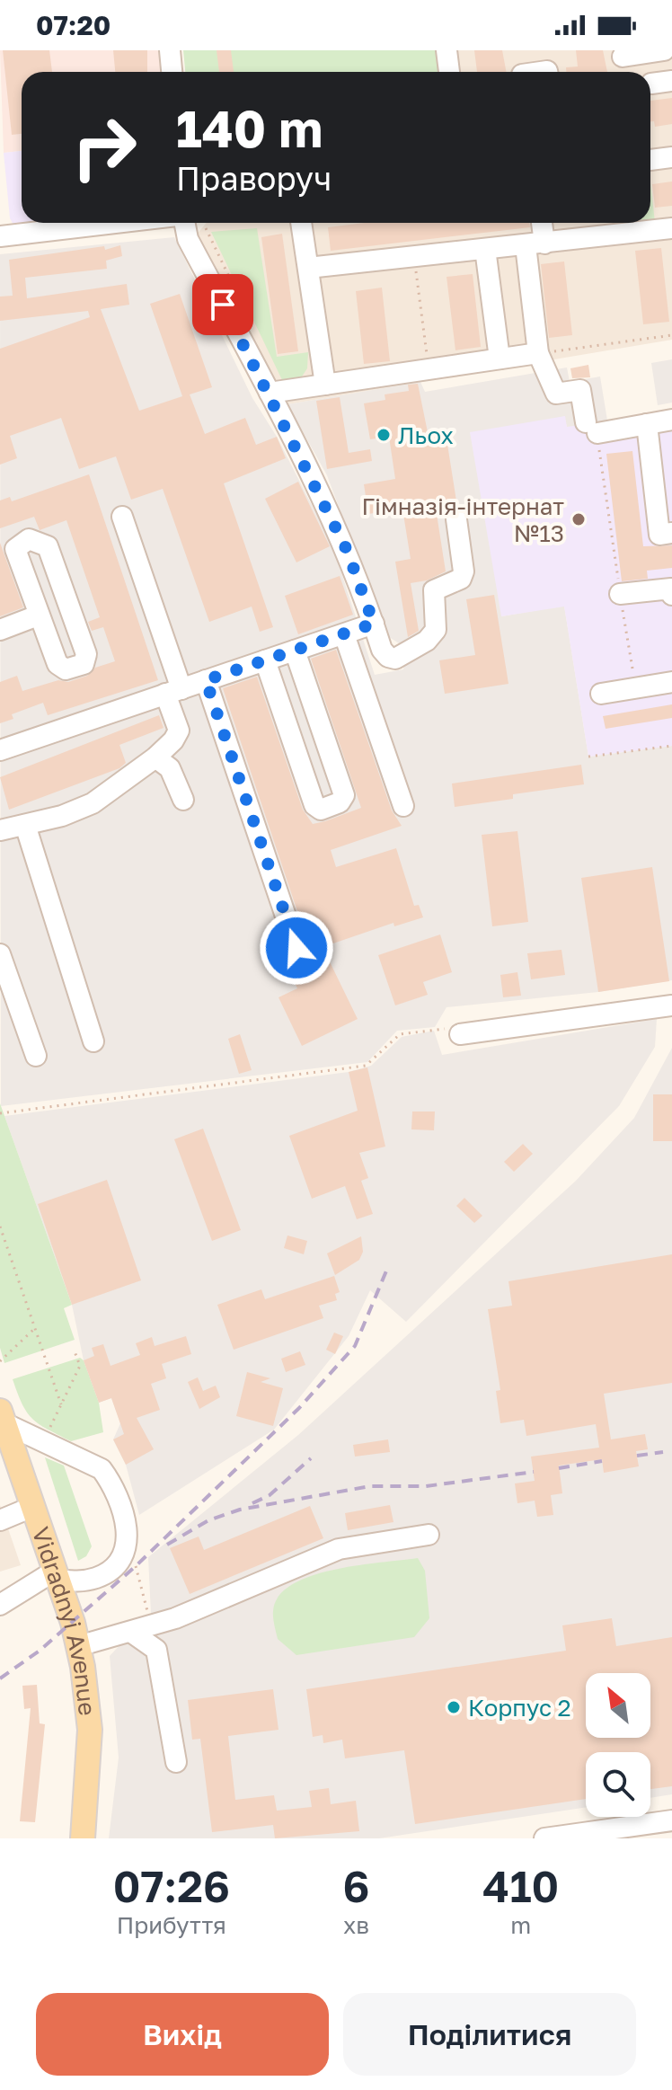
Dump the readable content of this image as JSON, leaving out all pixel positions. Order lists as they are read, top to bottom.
{
  "streets": {
    "main road": ["Vidradnyi Avenue"]
  },
  "places": ["Льох", "Гімназія-інтернат №13", "Корпус 2"],
  "north": "top left",
  "page": {
    "status": "07:20",
    "turn": ["140 m", "Праворуч"],
    "eta": [
      "07:26",
      "Прибуття",
      "6",
      "хв",
      "410",
      "m"
    ],
    "buttons": ["Вихід", "Поділитися"]
  }
}
